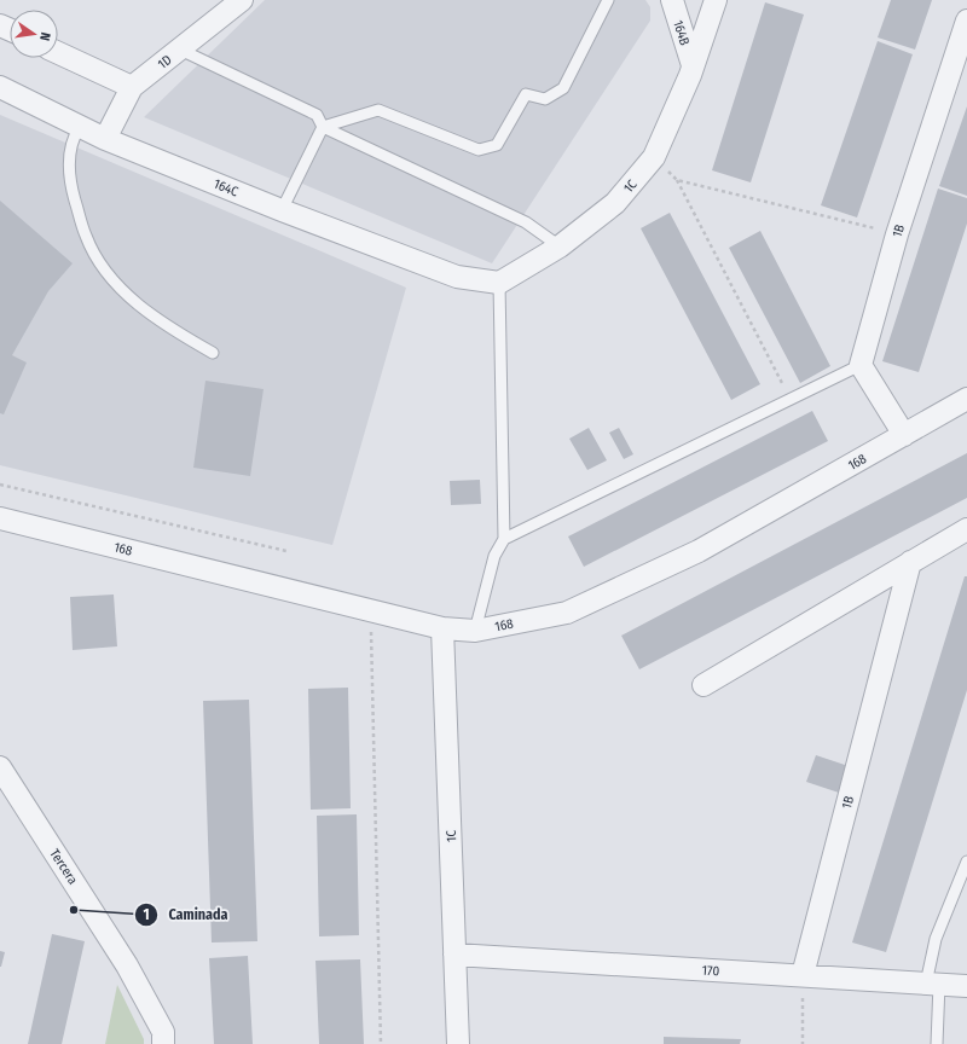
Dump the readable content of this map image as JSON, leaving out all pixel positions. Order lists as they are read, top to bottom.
{
  "streets": {
    "street": [
      "164B",
      "1D",
      "1C",
      "164C",
      "1B",
      "168",
      "Tercera",
      "170"
    ]
  },
  "crossings": [
    ["164B", "1C"],
    ["1D", "164C"],
    ["1C", "164C"],
    ["1C", "168"],
    ["1C", "170"],
    ["1B", "170"]
  ],
  "places": ["Caminada"],
  "north": "right"
}
